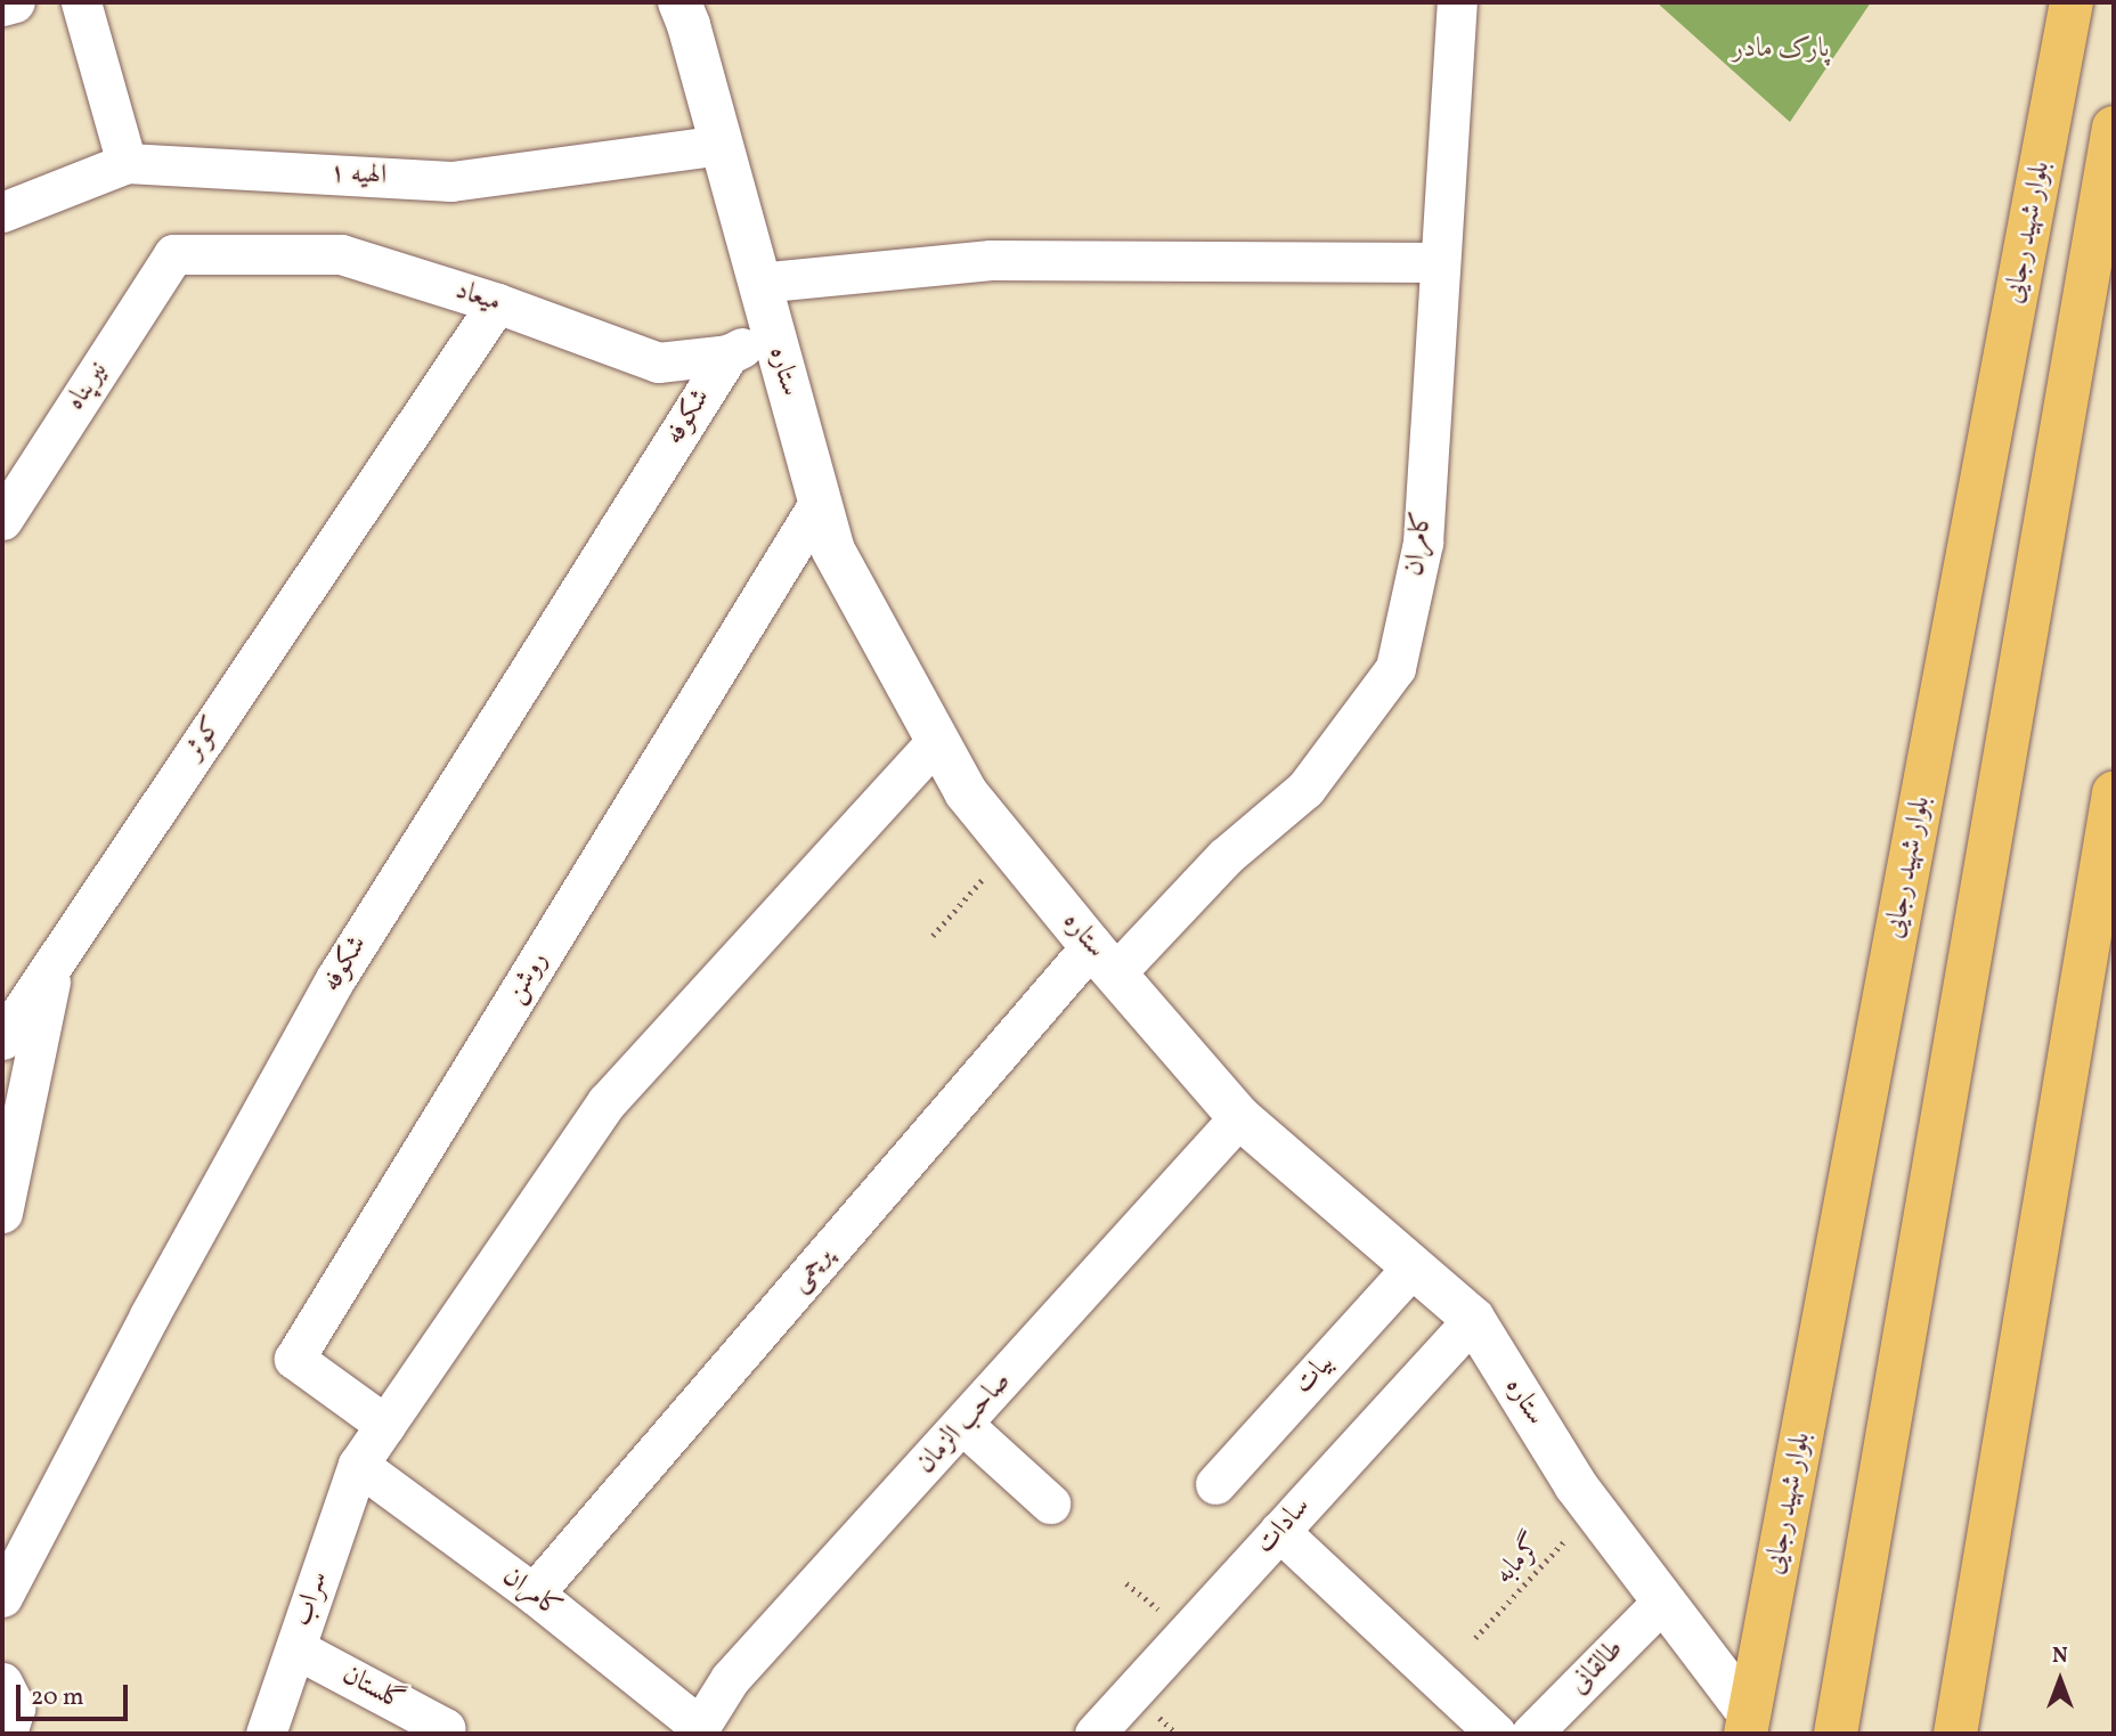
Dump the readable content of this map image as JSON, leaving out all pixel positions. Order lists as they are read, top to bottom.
{
  "streets": {
    "highway": ["بلوار شهید رجایی"],
    "street": [
      "الهیه ۱",
      "میعاد",
      "ستاره",
      "نیرپناه",
      "شکوفه",
      "کامران",
      "کوثر",
      "روشن",
      "پرچمی",
      "بیات",
      "صاحب الزمان",
      "سادات",
      "سراب",
      "طالقانی",
      "گلستان"
    ],
    "path": ["گرمابه"]
  },
  "crossings": [
    ["الهیه ۱", "ستاره"],
    ["بلوار شهید رجایی", "ستاره"],
    ["میعاد", "ستاره"],
    ["میعاد", "نیرپناه"],
    ["میعاد", "شکوفه"],
    ["میعاد", "کوثر"],
    ["ستاره", "کامران"],
    ["ستاره", "روشن"],
    ["ستاره", "پرچمی"],
    ["ستاره", "بیات"],
    ["ستاره", "صاحب الزمان"],
    ["ستاره", "سادات"],
    ["ستاره", "گرمابه"],
    ["ستاره", "سراب"],
    ["ستاره", "طالقانی"],
    ["کامران", "پرچمی"],
    ["کامران", "صاحب الزمان"],
    ["کامران", "سراب"],
    ["روشن", "سراب"],
    ["سراب", "گلستان"]
  ],
  "parks": ["پارک مادر"],
  "scale_bar": "20 m",
  "north": "top"
}
